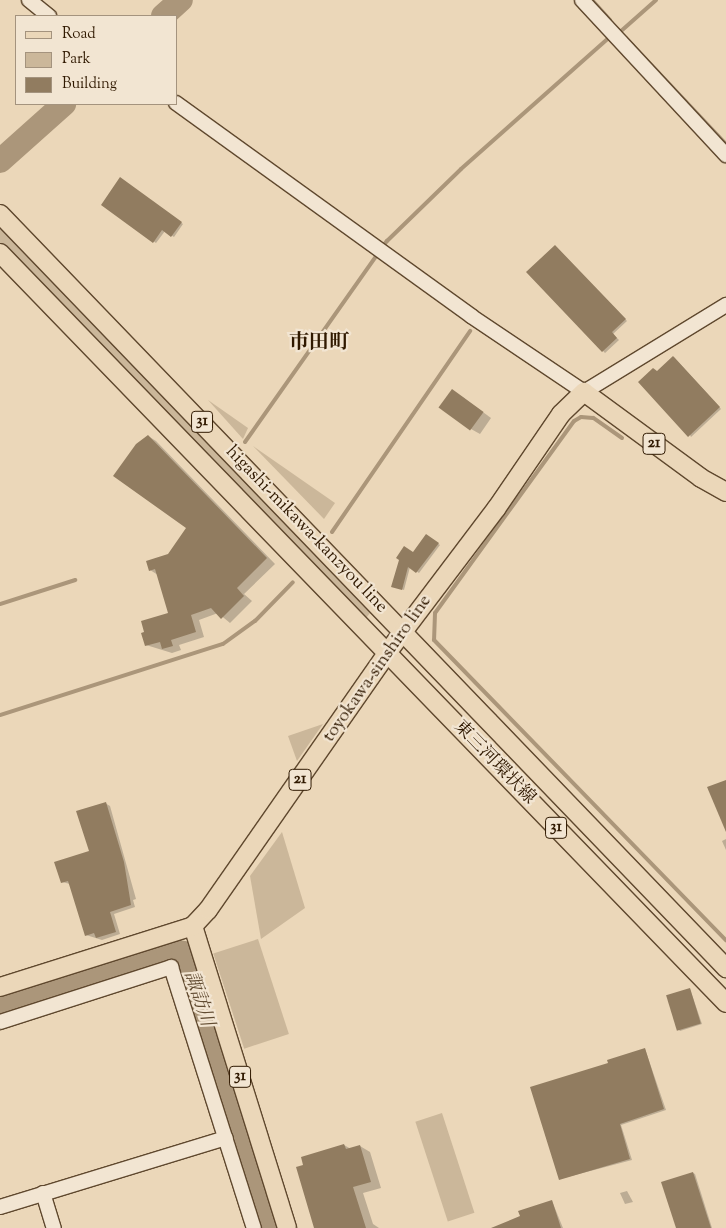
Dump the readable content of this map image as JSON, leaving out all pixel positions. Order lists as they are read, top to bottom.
{
  "streets": {
    "main road": [
      "31",
      "21",
      "higashi-mikawa-kanzyou line",
      "toyokawa-sinshiro line",
      "東三河環状線"
    ]
  },
  "crossings": [
    ["31", "toyokawa-sinshiro line"],
    ["21", "toyokawa-sinshiro line"],
    ["higashi-mikawa-kanzyou line", "toyokawa-sinshiro line"],
    ["higashi-mikawa-kanzyou line", "東三河環状線"],
    ["toyokawa-sinshiro line", "東三河環状線"]
  ],
  "districts": ["市田町"],
  "water": ["諏訪川"],
  "legend": ["Road", "Park", "Building"]
}
